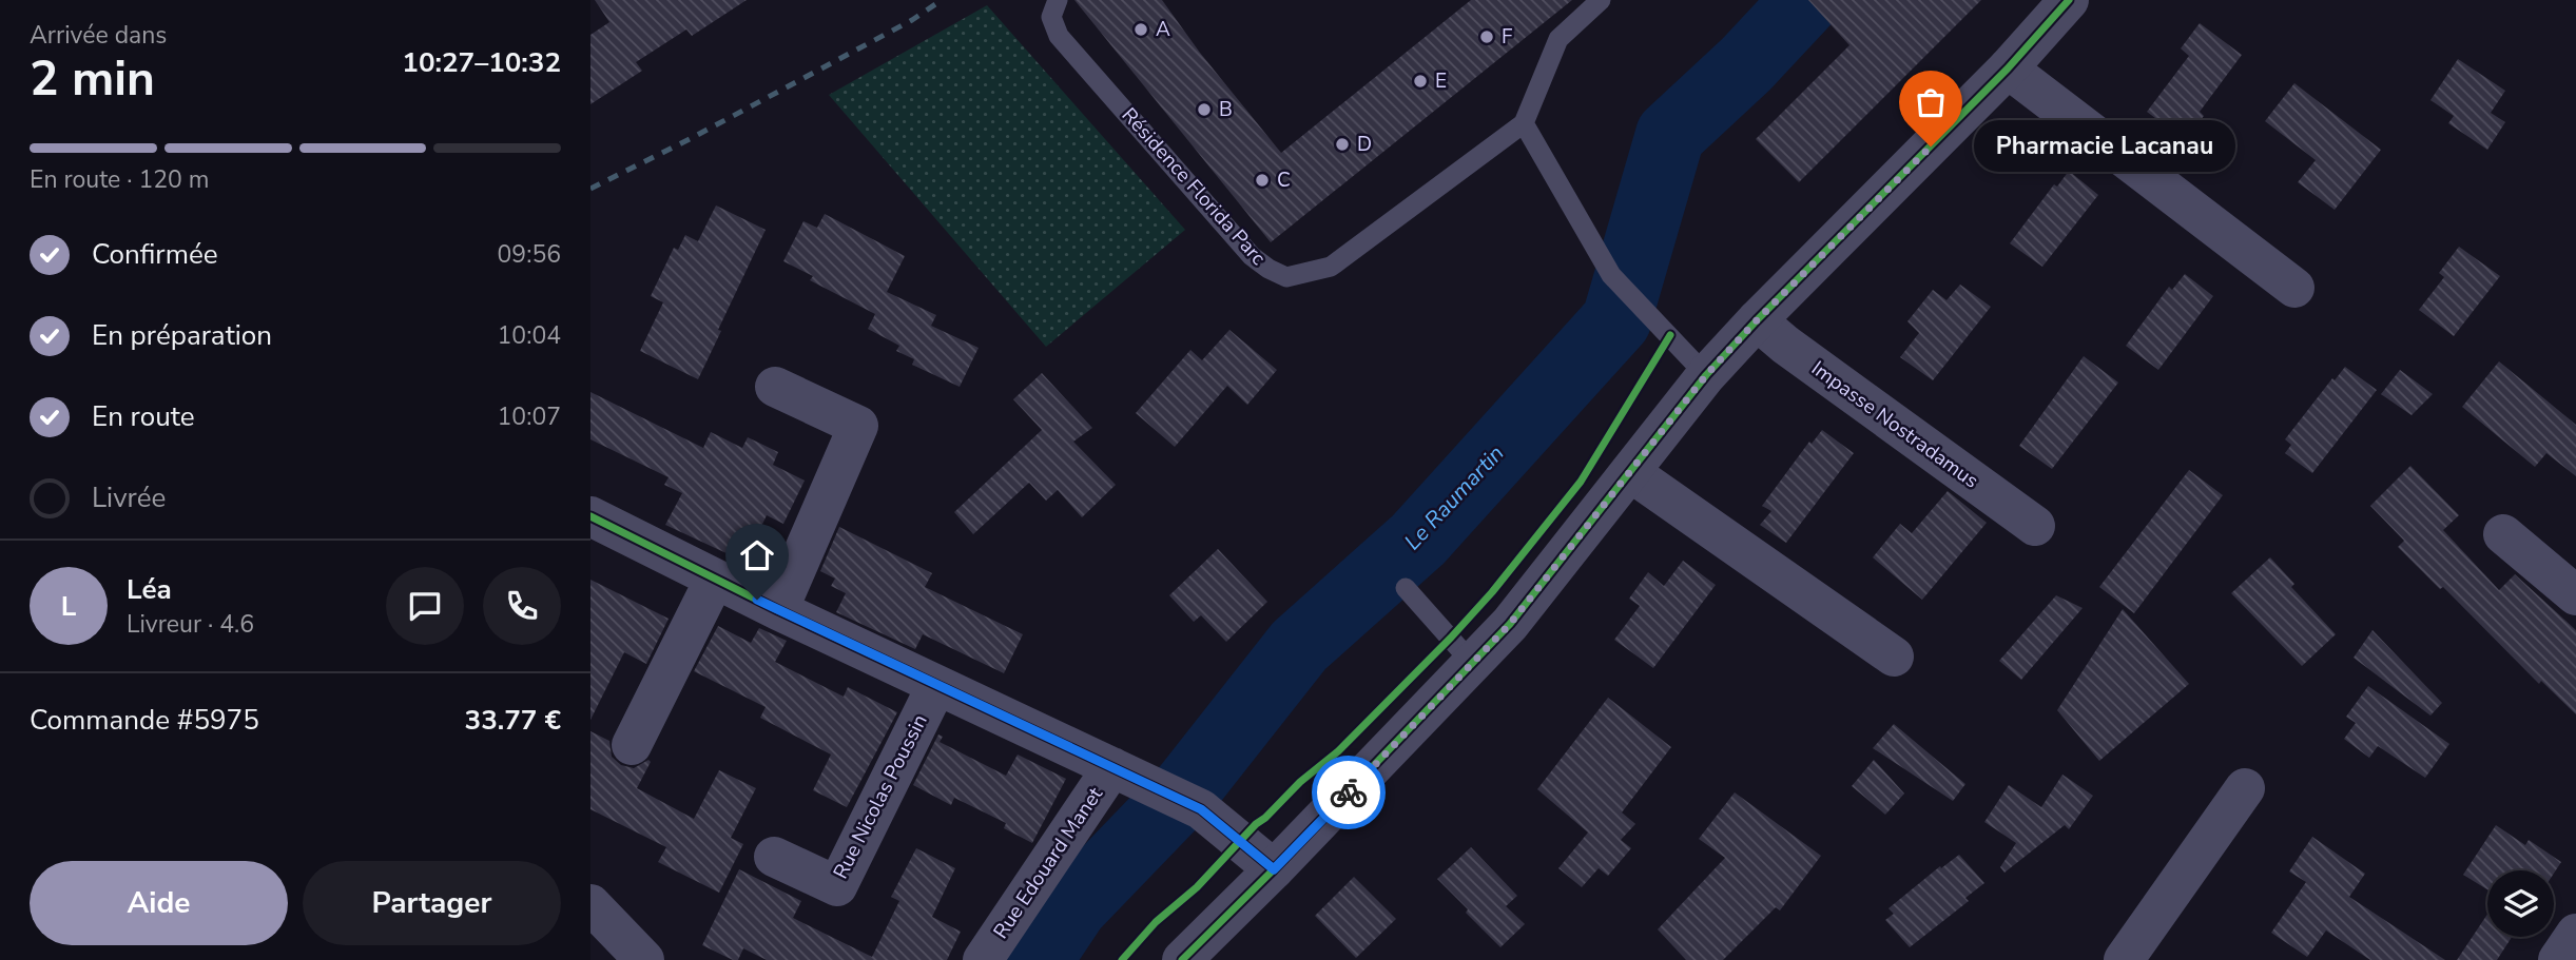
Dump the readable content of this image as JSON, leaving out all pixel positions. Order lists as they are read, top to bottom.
{
  "streets": {
    "street": ["Impasse Nostradamus", "Rue Nicolas Poussin", "Rue Edouard Manet"],
    "lane": ["Résidence Florida Parc"]
  },
  "water": ["Le Raumartin"],
  "places": [
    "A",
    "F",
    "E",
    "B",
    "D",
    "Pharmacie Lacanau",
    "C"
  ],
  "page": {
    "heading": ["2 min", "Arrivée dans", "10:27–10:32"],
    "panel": [
      "Léa",
      "Livreur · 4.6",
      "Commande #5975",
      "33.77 €"
    ],
    "bubble": "Pharmacie Lacanau",
    "bar": "En route · 120 m",
    "list": [
      ["Confirmée", "09:56"],
      ["En préparation", "10:04"],
      ["En route", "10:07"],
      "Livrée"
    ],
    "round": "L",
    "buttons": ["Aide", "Partager"]
  }
}
